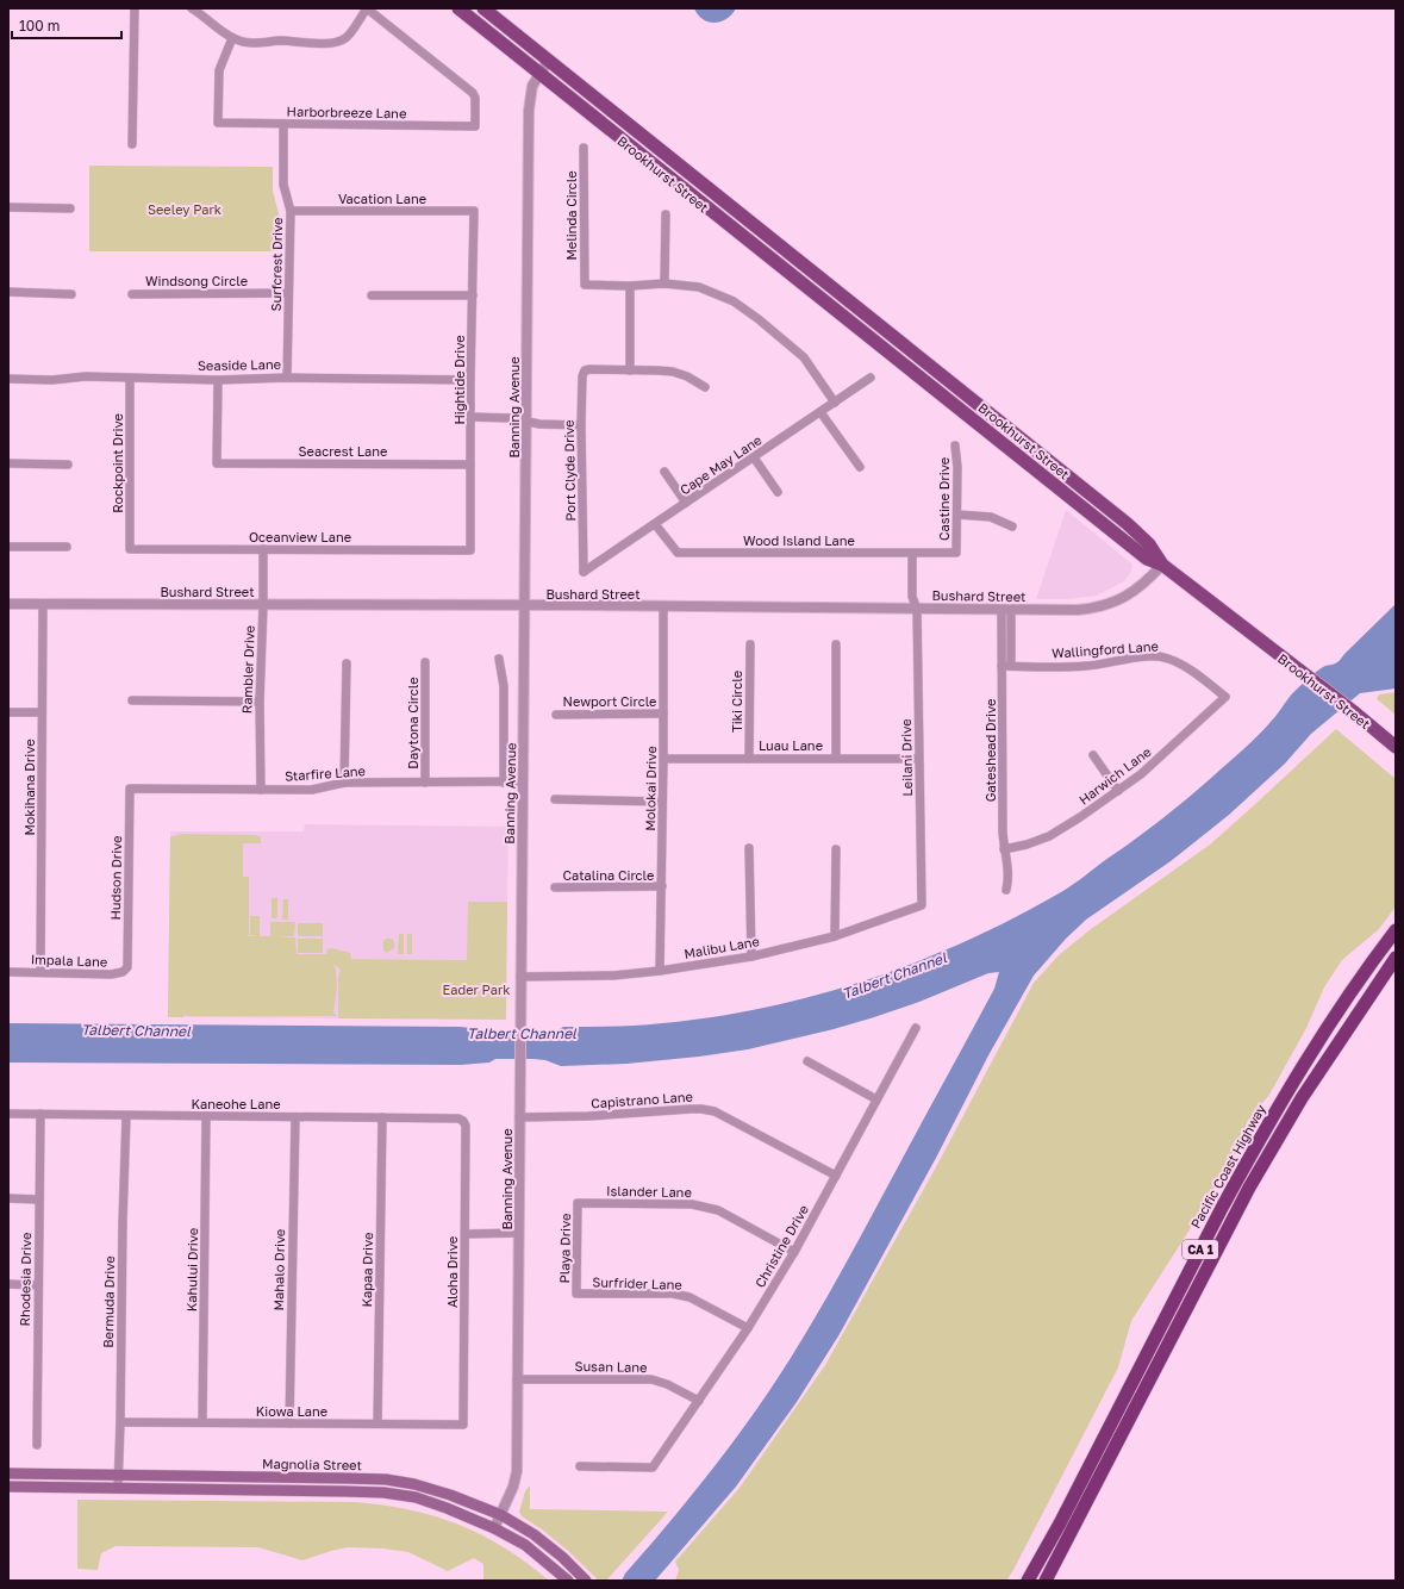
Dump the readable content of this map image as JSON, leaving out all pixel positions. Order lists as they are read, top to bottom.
{
  "streets": {
    "highway": ["Pacific Coast Highway", "CA 1"],
    "main road": ["Brookhurst Street", "Magnolia Street"],
    "street": [
      "Harborbreeze Lane",
      "Vacation Lane",
      "Melinda Circle",
      "Surfcrest Drive",
      "Windsong Circle",
      "Seaside Lane",
      "Hightide Drive",
      "Banning Avenue",
      "Seacrest Lane",
      "Rockpoint Drive",
      "Cape May Lane",
      "Port Clyde Drive",
      "Castine Drive",
      "Oceanview Lane",
      "Wood Island Lane",
      "Bushard Street",
      "Wallingford Lane",
      "Rambler Drive",
      "Newport Circle",
      "Tiki Circle",
      "Daytona Circle",
      "Luau Lane",
      "Gateshead Drive",
      "Leilani Drive",
      "Starfire Lane",
      "Harwich Lane",
      "Mokihana Drive",
      "Molokai Drive",
      "Catalina Circle",
      "Hudson Drive",
      "Malibu Lane",
      "Impala Lane",
      "Capistrano Lane",
      "Kaneohe Lane",
      "Islander Lane",
      "Christine Drive",
      "Playa Drive",
      "Kahului Drive",
      "Mahalo Drive",
      "Kapaa Drive",
      "Aloha Drive",
      "Rhodesia Drive",
      "Surfrider Lane",
      "Bermuda Drive",
      "Susan Lane",
      "Kiowa Lane"
    ]
  },
  "crossings": [
    ["Harborbreeze Lane", "Surfcrest Drive"],
    ["Brookhurst Street", "Banning Avenue"],
    ["Brookhurst Street", "Bushard Street"],
    ["Vacation Lane", "Surfcrest Drive"],
    ["Vacation Lane", "Hightide Drive"],
    ["Surfcrest Drive", "Windsong Circle"],
    ["Surfcrest Drive", "Seaside Lane"],
    ["Seaside Lane", "Hightide Drive"],
    ["Seaside Lane", "Seacrest Lane"],
    ["Seaside Lane", "Rockpoint Drive"],
    ["Hightide Drive", "Seacrest Lane"],
    ["Hightide Drive", "Oceanview Lane"],
    ["Banning Avenue", "Bushard Street"],
    ["Banning Avenue", "Starfire Lane"],
    ["Banning Avenue", "Malibu Lane"],
    ["Banning Avenue", "Capistrano Lane"],
    ["Banning Avenue", "Susan Lane"],
    ["Banning Avenue", "Magnolia Street"],
    ["Rockpoint Drive", "Oceanview Lane"],
    ["Cape May Lane", "Port Clyde Drive"],
    ["Cape May Lane", "Wood Island Lane"],
    ["Castine Drive", "Wood Island Lane"],
    ["Oceanview Lane", "Rambler Drive"],
    ["Wood Island Lane", "Leilani Drive"],
    ["Bushard Street", "Rambler Drive"],
    ["Bushard Street", "Gateshead Drive"],
    ["Bushard Street", "Leilani Drive"],
    ["Bushard Street", "Mokihana Drive"],
    ["Bushard Street", "Molokai Drive"],
    ["Wallingford Lane", "Gateshead Drive"],
    ["Wallingford Lane", "Harwich Lane"],
    ["Rambler Drive", "Starfire Lane"],
    ["Newport Circle", "Molokai Drive"],
    ["Tiki Circle", "Luau Lane"],
    ["Daytona Circle", "Starfire Lane"],
    ["Luau Lane", "Leilani Drive"],
    ["Luau Lane", "Molokai Drive"],
    ["Gateshead Drive", "Harwich Lane"],
    ["Leilani Drive", "Malibu Lane"],
    ["Starfire Lane", "Hudson Drive"],
    ["Mokihana Drive", "Impala Lane"],
    ["Molokai Drive", "Catalina Circle"],
    ["Molokai Drive", "Malibu Lane"],
    ["Hudson Drive", "Impala Lane"],
    ["Capistrano Lane", "Christine Drive"],
    ["Kaneohe Lane", "Kahului Drive"],
    ["Kaneohe Lane", "Mahalo Drive"],
    ["Kaneohe Lane", "Kapaa Drive"],
    ["Kaneohe Lane", "Aloha Drive"],
    ["Kaneohe Lane", "Rhodesia Drive"],
    ["Kaneohe Lane", "Bermuda Drive"],
    ["Islander Lane", "Christine Drive"],
    ["Islander Lane", "Playa Drive"],
    ["Christine Drive", "Surfrider Lane"],
    ["Christine Drive", "Susan Lane"],
    ["Playa Drive", "Surfrider Lane"],
    ["Kahului Drive", "Kiowa Lane"],
    ["Mahalo Drive", "Kiowa Lane"],
    ["Kapaa Drive", "Kiowa Lane"],
    ["Aloha Drive", "Kiowa Lane"],
    ["Bermuda Drive", "Kiowa Lane"],
    ["Bermuda Drive", "Magnolia Street"]
  ],
  "water": ["Talbert Channel"],
  "parks": ["Seeley Park", "Eader Park"],
  "scale_bar": "100 m"
}
